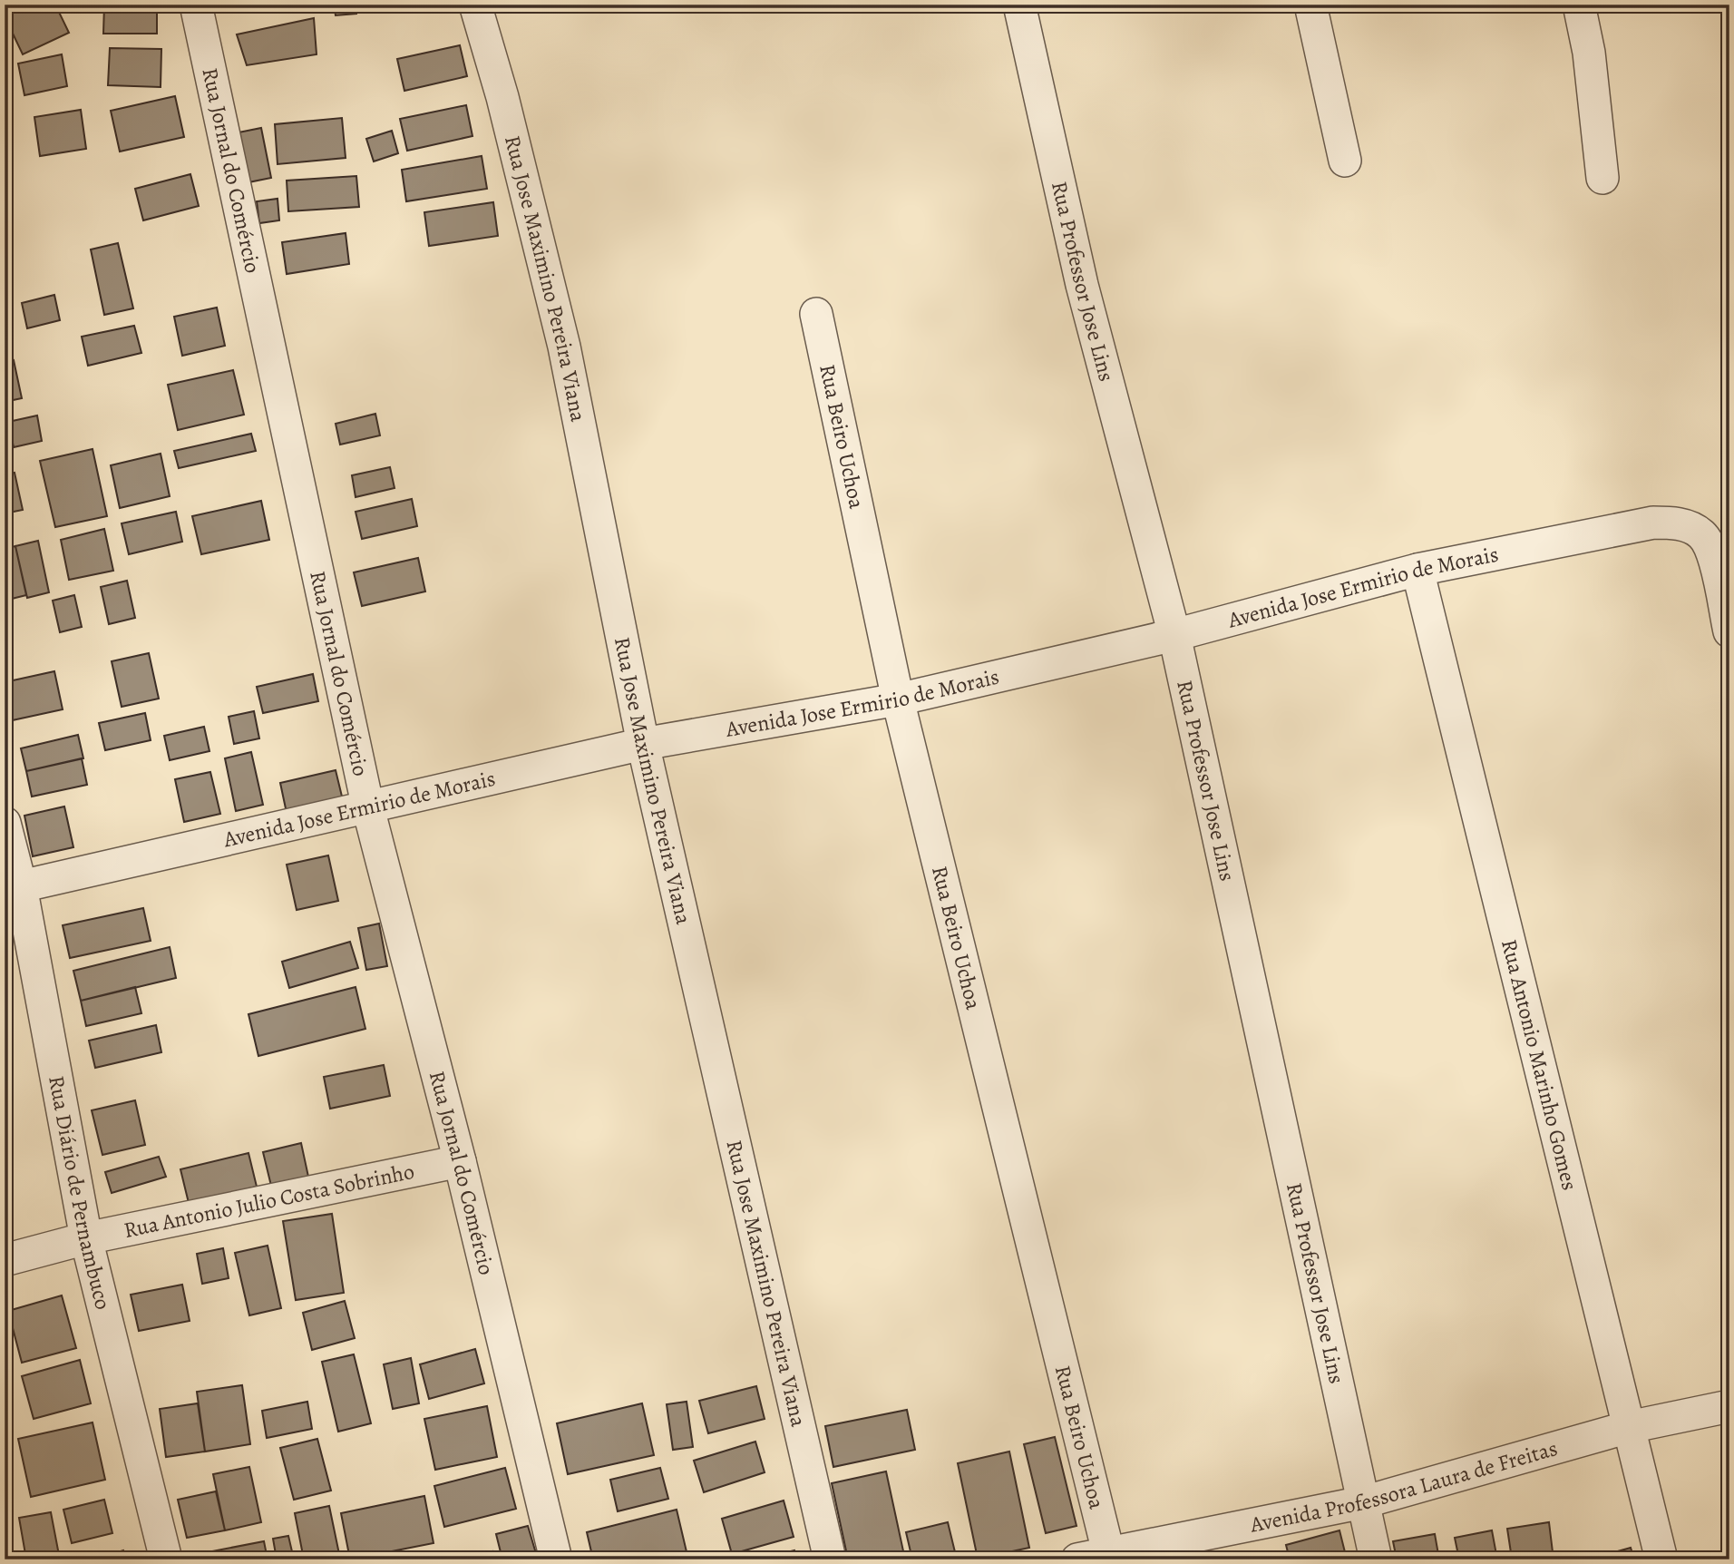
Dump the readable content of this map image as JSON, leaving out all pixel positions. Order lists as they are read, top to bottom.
{
  "streets": {
    "street": [
      "Rua Jornal do Comércio",
      "Rua Jose Maximino Pereira Viana",
      "Rua Professor Jose Lins",
      "Rua Beiro Uchoa",
      "Avenida Jose Ermirio de Morais",
      "Rua Antonio Marinho Gomes",
      "Rua Diário de Pernambuco",
      "Rua Antonio Julio Costa Sobrinho",
      "Avenida Professora Laura de Freitas"
    ]
  },
  "crossings": [
    ["Rua Jornal do Comércio", "Avenida Jose Ermirio de Morais"],
    ["Rua Jornal do Comércio", "Rua Antonio Julio Costa Sobrinho"],
    ["Rua Jose Maximino Pereira Viana", "Avenida Jose Ermirio de Morais"],
    ["Rua Professor Jose Lins", "Avenida Jose Ermirio de Morais"],
    ["Rua Professor Jose Lins", "Avenida Professora Laura de Freitas"],
    ["Rua Beiro Uchoa", "Avenida Jose Ermirio de Morais"],
    ["Rua Beiro Uchoa", "Avenida Professora Laura de Freitas"],
    ["Avenida Jose Ermirio de Morais", "Rua Antonio Marinho Gomes"],
    ["Avenida Jose Ermirio de Morais", "Rua Diário de Pernambuco"],
    ["Rua Antonio Marinho Gomes", "Avenida Professora Laura de Freitas"],
    ["Rua Diário de Pernambuco", "Rua Antonio Julio Costa Sobrinho"]
  ]
}
